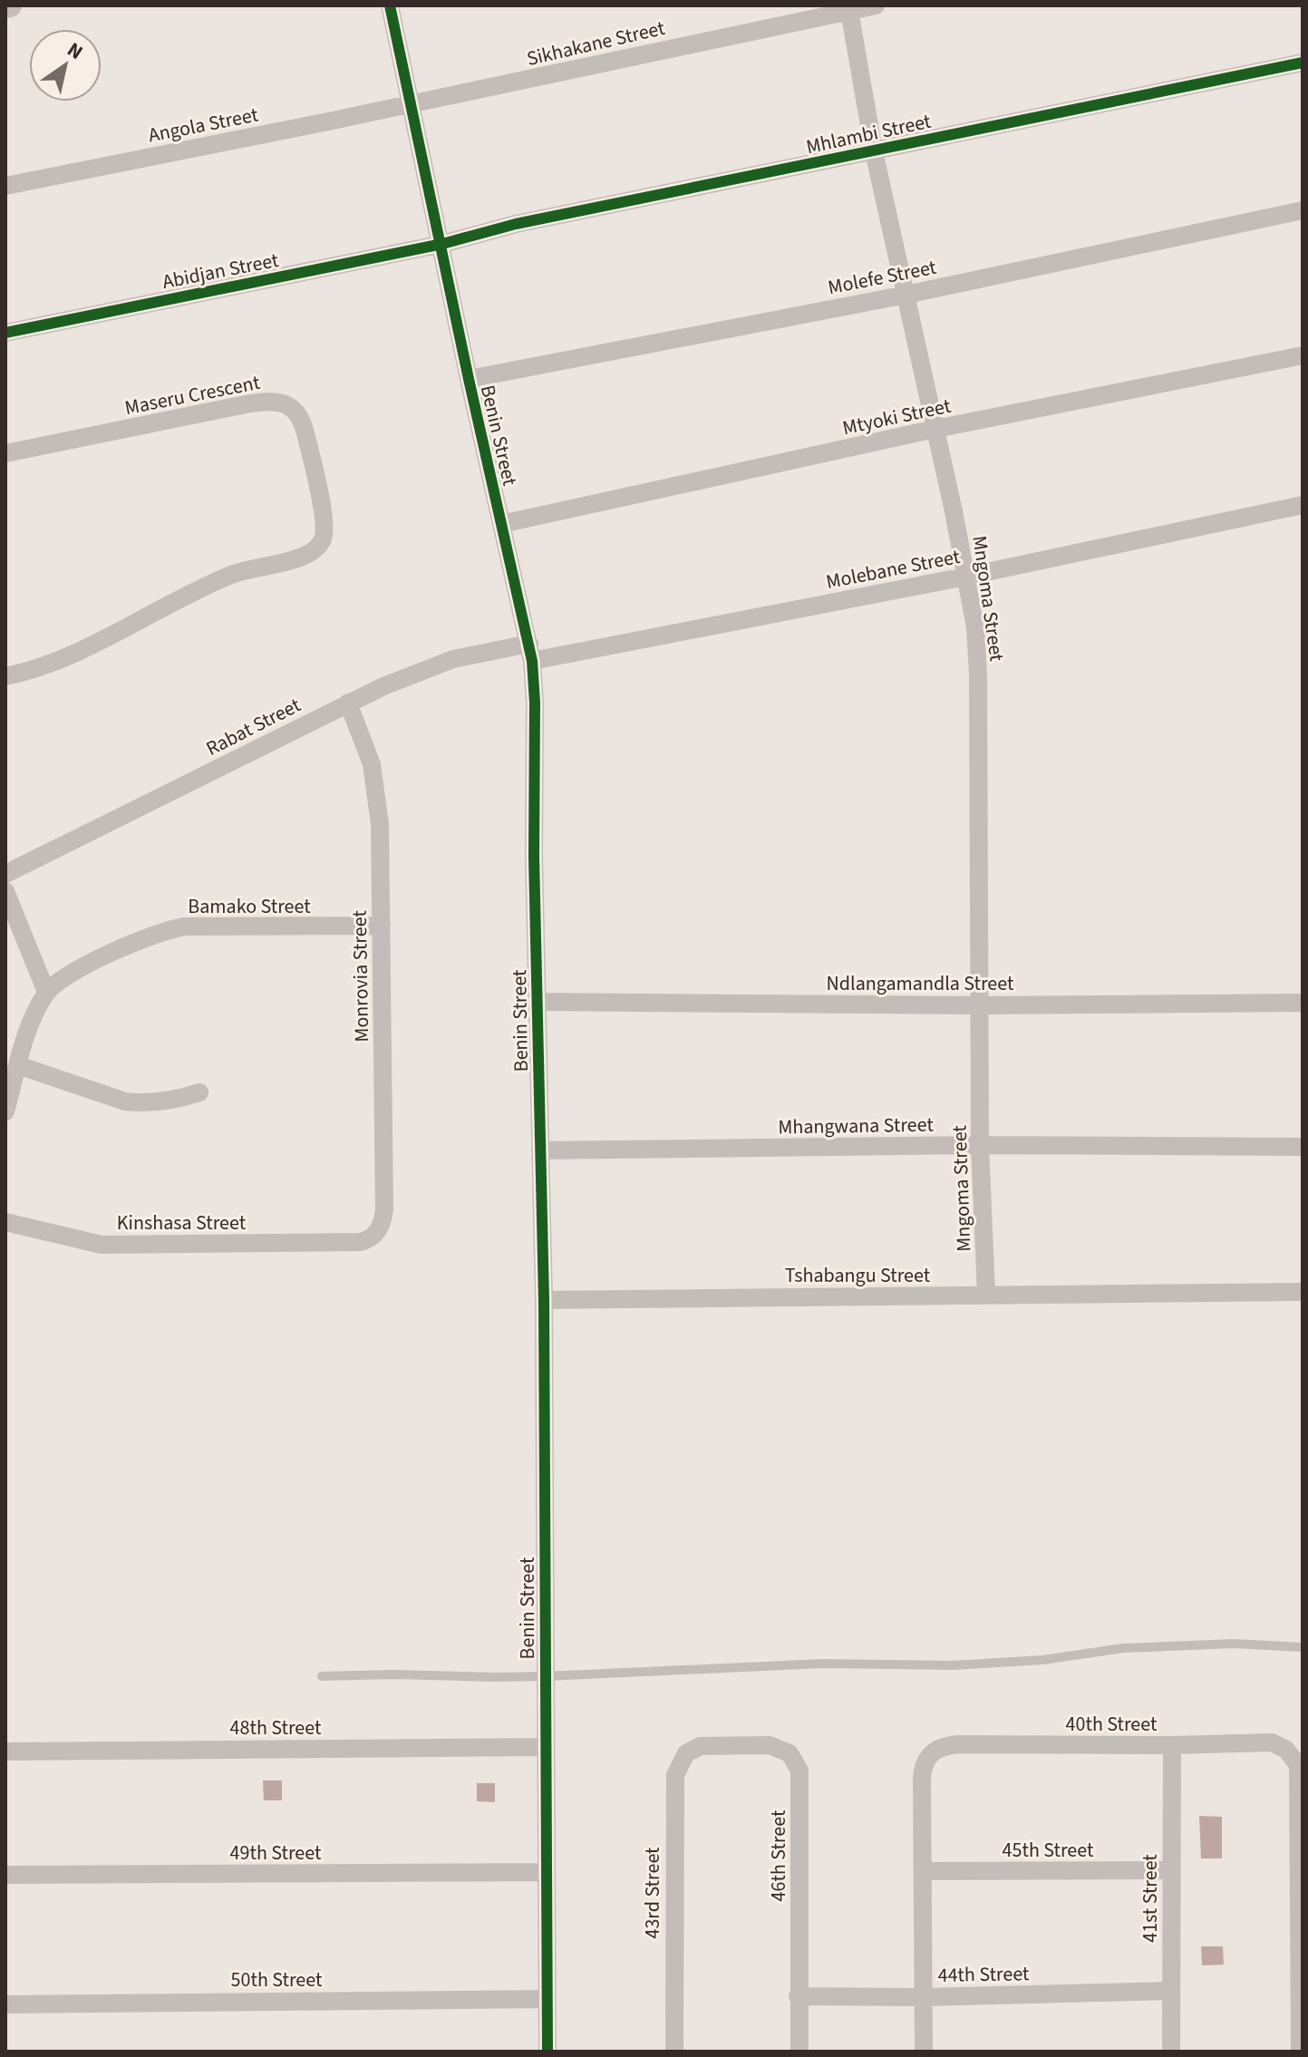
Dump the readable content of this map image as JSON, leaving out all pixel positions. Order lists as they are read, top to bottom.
{
  "streets": {
    "street": [
      "Sikhakane Street",
      "Angola Street",
      "Mhlambi Street",
      "Abidjan Street",
      "Molefe Street",
      "Maseru Crescent",
      "Mtyoki Street",
      "Benin Street",
      "Molebane Street",
      "Mngoma Street",
      "Rabat Street",
      "Bamako Street",
      "Monrovia Street",
      "Ndlangamandla Street",
      "Mhangwana Street",
      "Kinshasa Street",
      "Tshabangu Street",
      "40th Street",
      "48th Street",
      "45th Street",
      "49th Street",
      "46th Street",
      "43rd Street",
      "41st Street",
      "44th Street",
      "50th Street"
    ]
  },
  "crossings": [
    ["Sikhakane Street", "Angola Street"],
    ["Sikhakane Street", "Benin Street"],
    ["Sikhakane Street", "Mngoma Street"],
    ["Angola Street", "Benin Street"],
    ["Mhlambi Street", "Abidjan Street"],
    ["Mhlambi Street", "Benin Street"],
    ["Mhlambi Street", "Mngoma Street"],
    ["Abidjan Street", "Benin Street"],
    ["Molefe Street", "Benin Street"],
    ["Molefe Street", "Mngoma Street"],
    ["Mtyoki Street", "Benin Street"],
    ["Mtyoki Street", "Mngoma Street"],
    ["Benin Street", "Molebane Street"],
    ["Benin Street", "Rabat Street"],
    ["Benin Street", "Ndlangamandla Street"],
    ["Benin Street", "Mhangwana Street"],
    ["Benin Street", "Tshabangu Street"],
    ["Benin Street", "48th Street"],
    ["Benin Street", "49th Street"],
    ["Benin Street", "50th Street"],
    ["Molebane Street", "Mngoma Street"],
    ["Molebane Street", "Rabat Street"],
    ["Mngoma Street", "Ndlangamandla Street"],
    ["Mngoma Street", "Mhangwana Street"],
    ["Mngoma Street", "Tshabangu Street"],
    ["Rabat Street", "Monrovia Street"],
    ["Bamako Street", "Monrovia Street"],
    ["Monrovia Street", "Kinshasa Street"],
    ["40th Street", "45th Street"],
    ["40th Street", "41st Street"],
    ["40th Street", "44th Street"],
    ["45th Street", "41st Street"],
    ["46th Street", "43rd Street"],
    ["46th Street", "44th Street"],
    ["41st Street", "44th Street"]
  ],
  "north": "top right"
}
